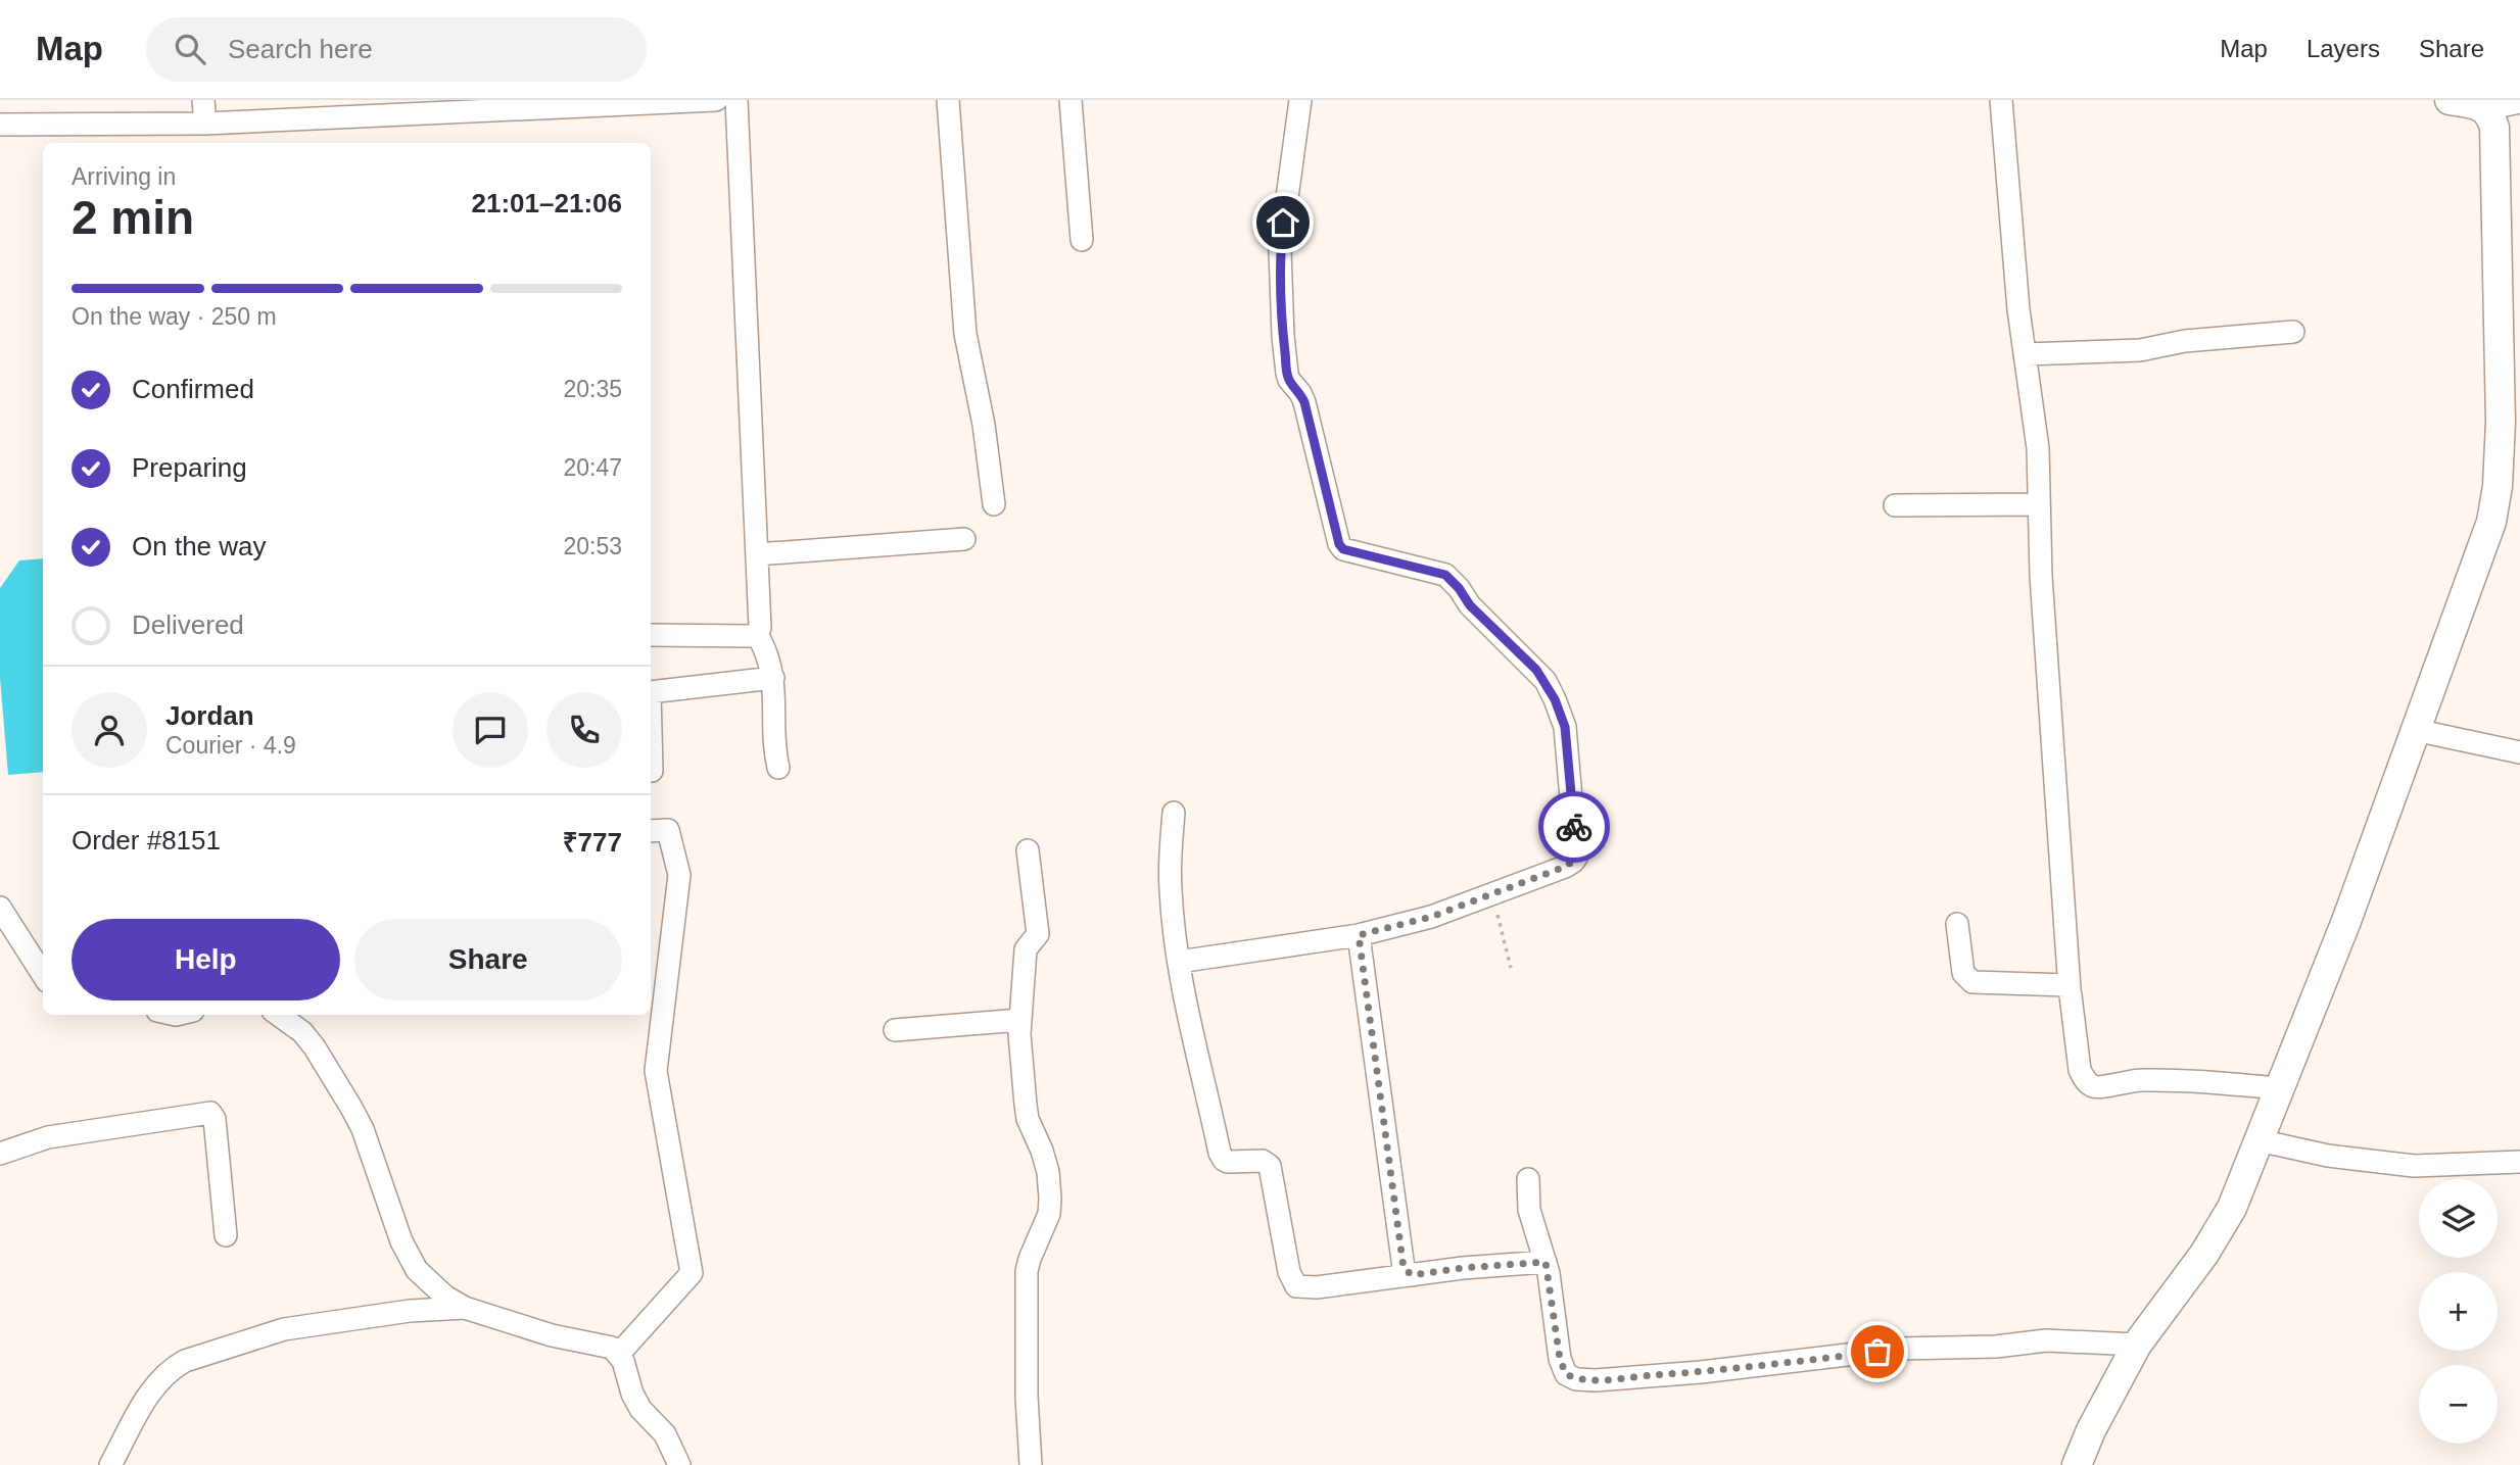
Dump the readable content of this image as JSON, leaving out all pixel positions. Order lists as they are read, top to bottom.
{
  "page": {
    "header": "Map",
    "search": "Search here",
    "nav": ["Map", "Layers", "Share"],
    "heading": ["2 min", "Arriving in", "21:01–21:06"],
    "panel": [
      "Jordan",
      "Courier · 4.9",
      "Order #8151",
      "₹777"
    ],
    "bar": "On the way · 250 m",
    "list": [
      ["Confirmed", "20:35"],
      ["Preparing", "20:47"],
      ["On the way", "20:53"],
      "Delivered"
    ],
    "buttons": ["Help", "Share"],
    "map_buttons": ["+", "−"]
  }
}
